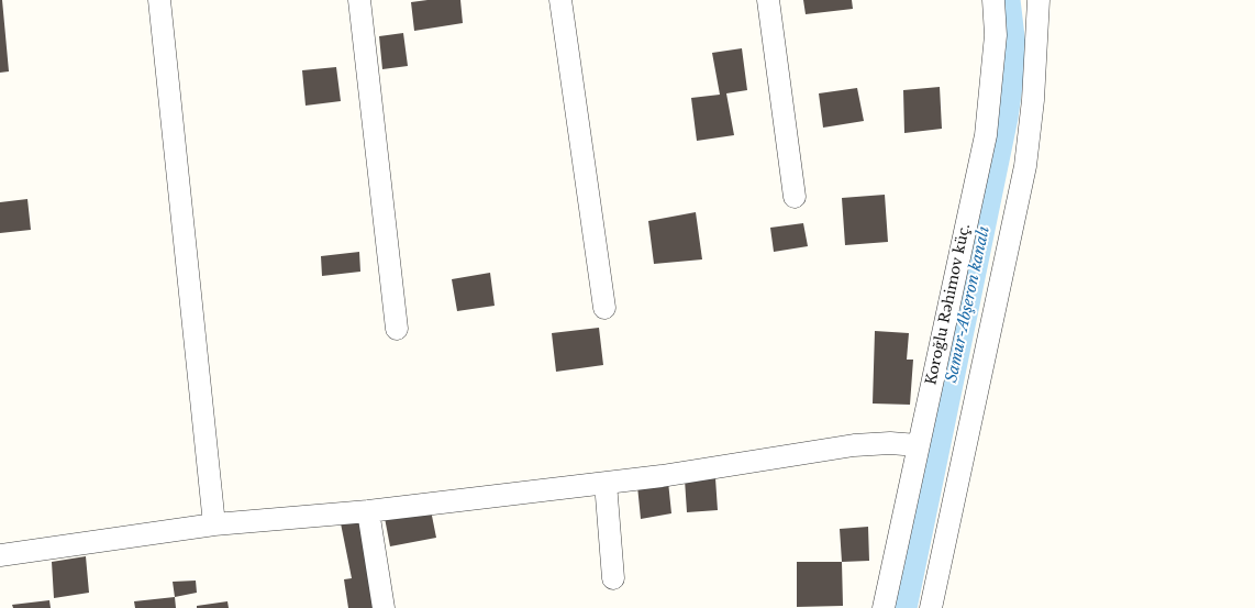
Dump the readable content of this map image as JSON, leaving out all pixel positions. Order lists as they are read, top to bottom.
{
  "streets": {
    "street": ["Koroğlu Rəhimov küç."]
  },
  "water": ["Samur-Abşeron kanalı"]
}
